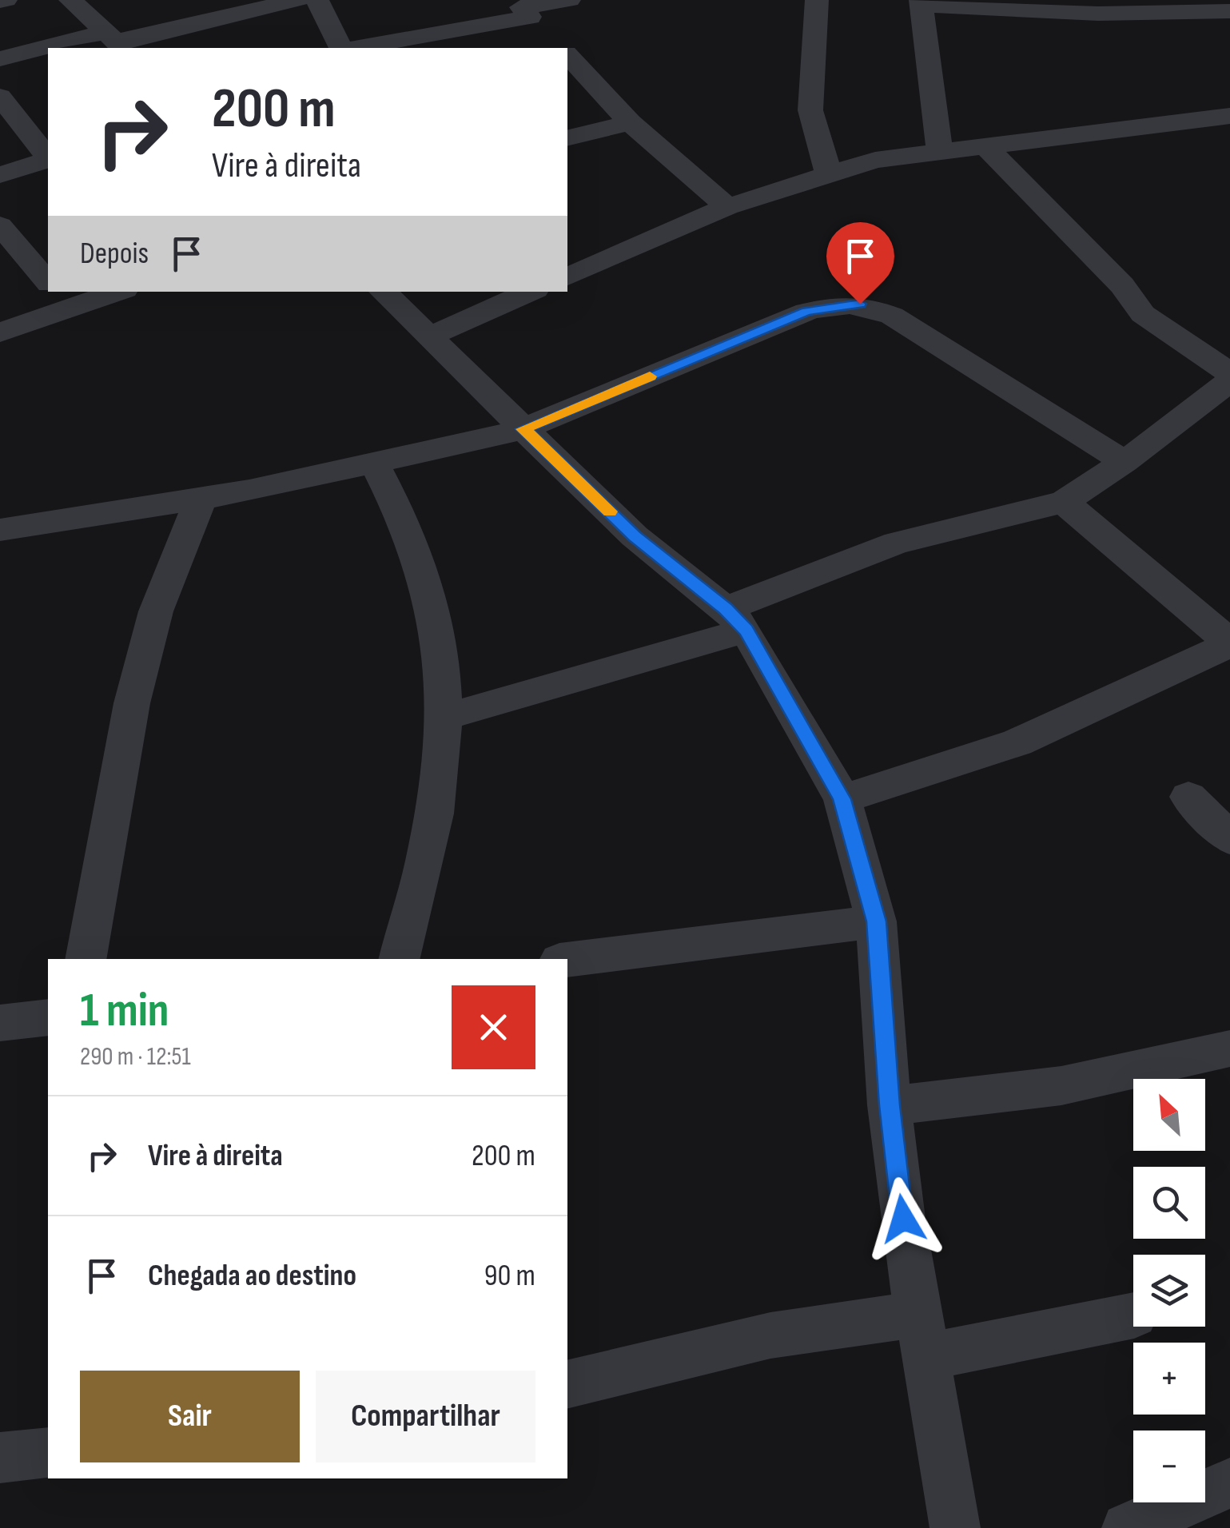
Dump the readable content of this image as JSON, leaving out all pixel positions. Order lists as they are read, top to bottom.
{
  "north": "top left",
  "page": {
    "turn": ["200 m", "Vire à direita"],
    "then": "Depois",
    "heading": ["1 min", "290 m · 12:51"],
    "map_buttons": ["+", "−"],
    "list": [
      {
        "name": "Vire à direita",
        "value": "200 m"
      },
      {
        "name": "Chegada ao destino",
        "value": "90 m"
      }
    ],
    "buttons": ["Sair", "Compartilhar"]
  }
}
